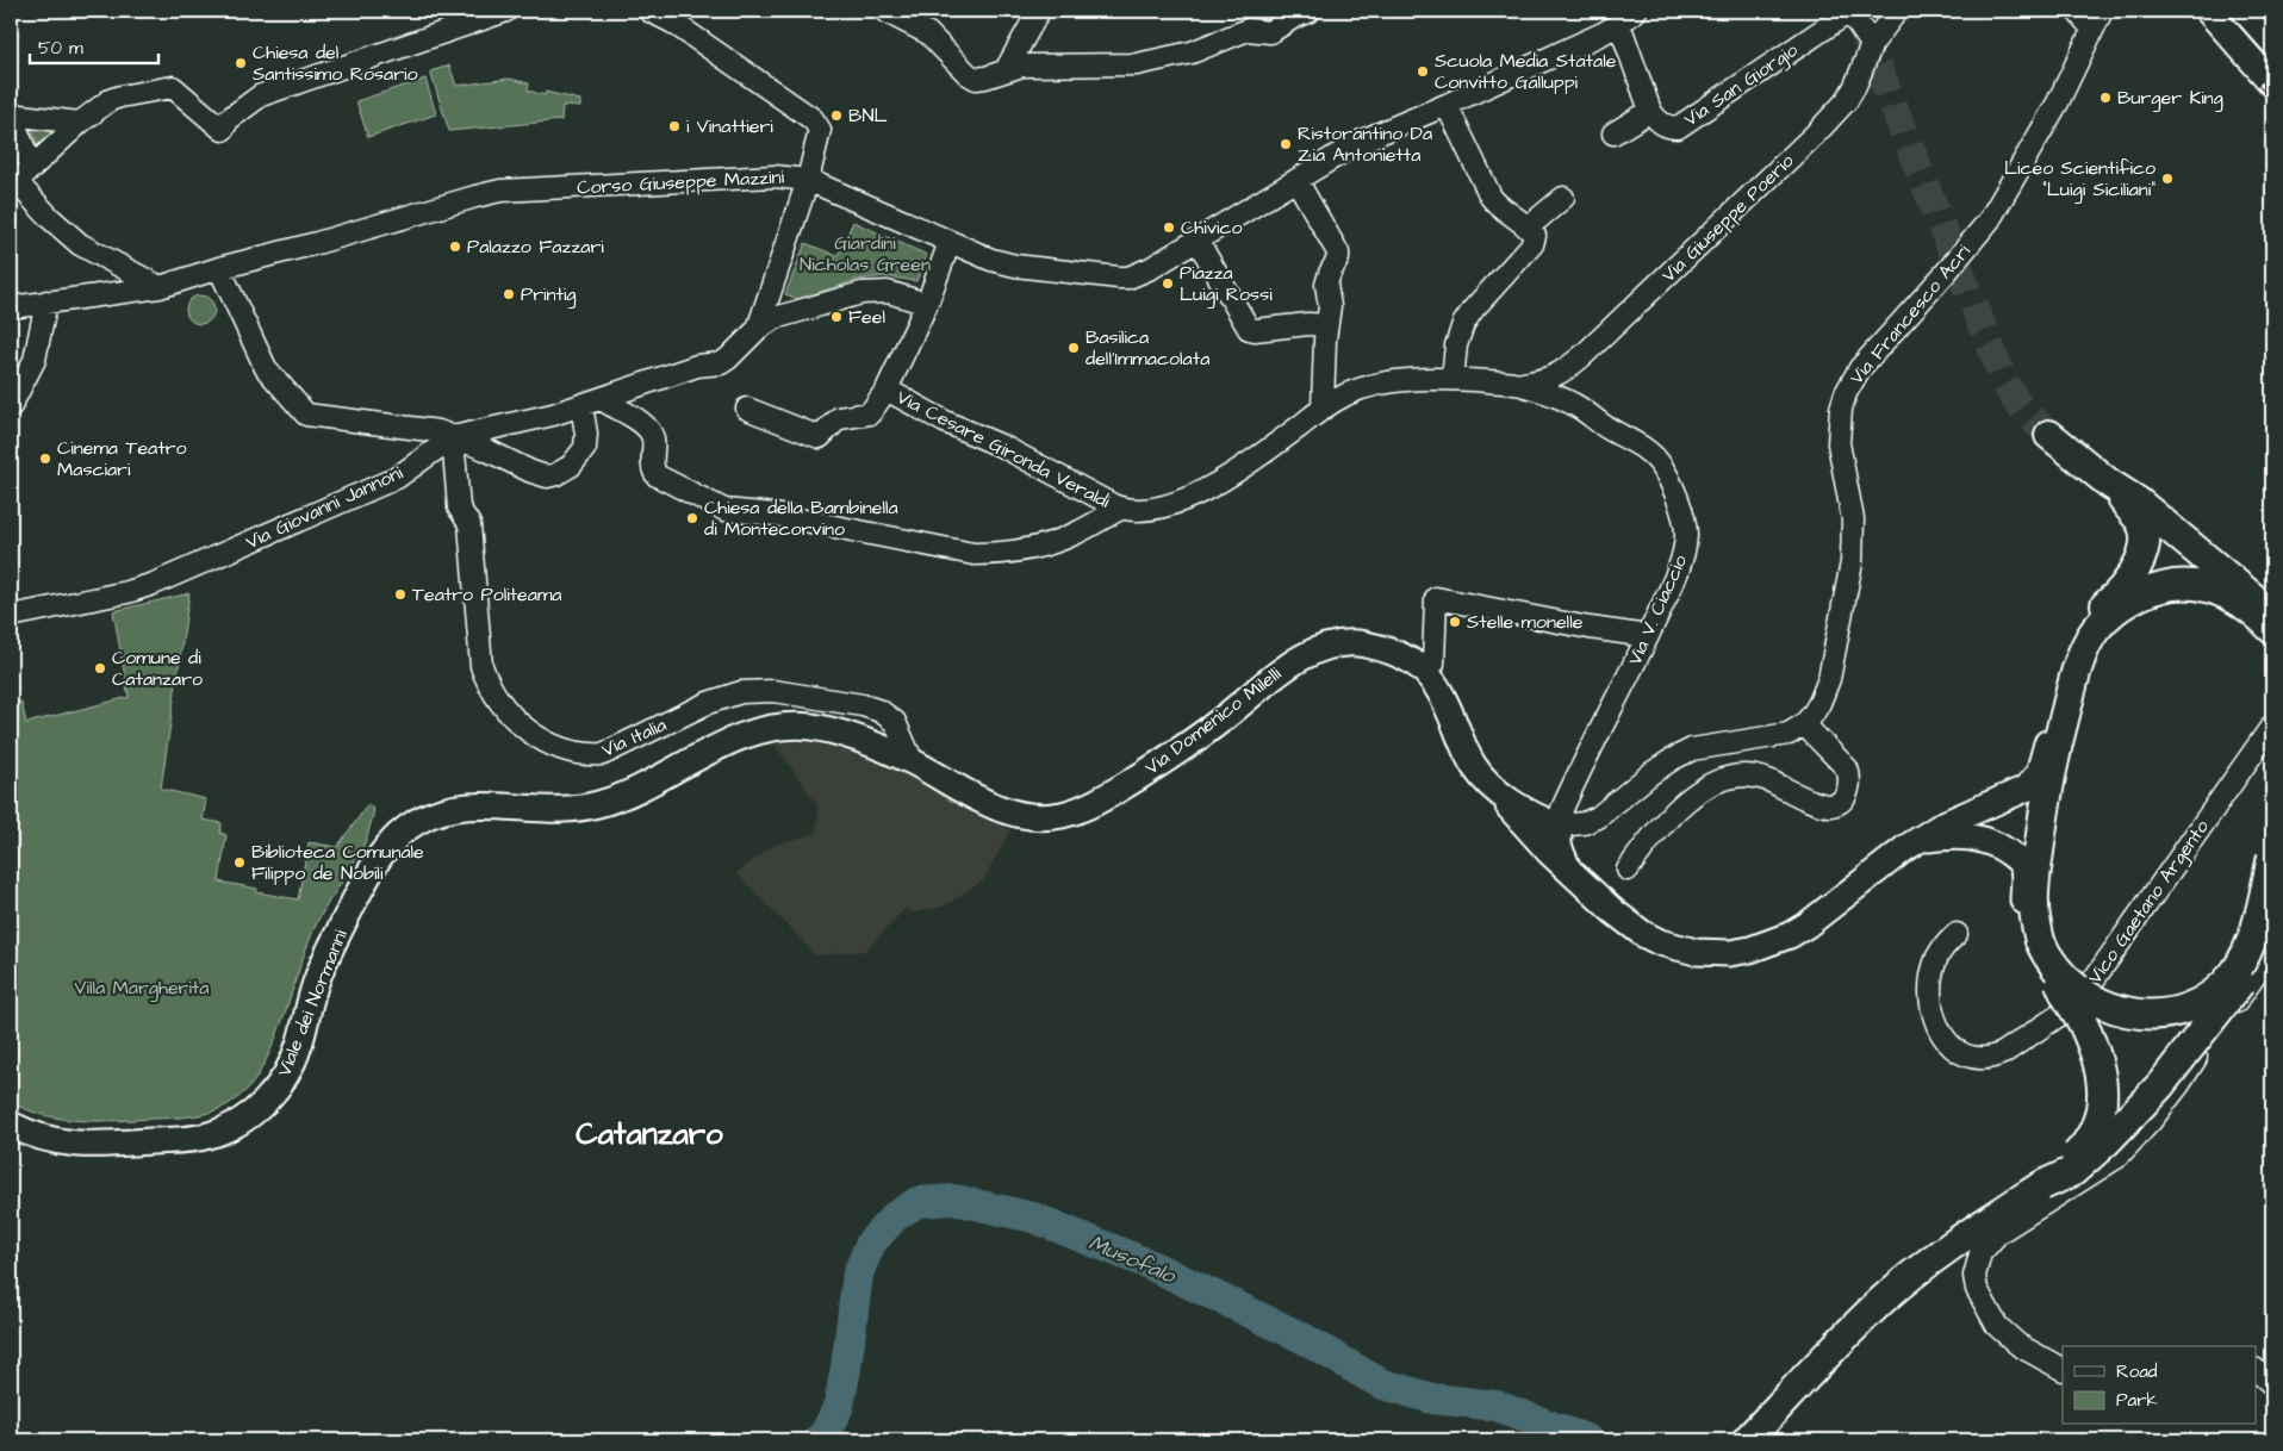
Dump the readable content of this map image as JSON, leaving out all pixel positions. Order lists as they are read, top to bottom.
{
  "streets": {
    "street": [
      "Via San Giorgio",
      "Corso Giuseppe Mazzini",
      "Via Giuseppe Poerio",
      "Via Francesco Acri",
      "Via Cesare Gironda Veraldi",
      "Via Giovanni Jannoni",
      "Via V. Ciaccio",
      "Via Domenico Milelli",
      "Via Italia",
      "Vico Gaetano Argento",
      "Viale dei Normanni"
    ]
  },
  "crossings": [
    ["Via San Giorgio", "Corso Giuseppe Mazzini"],
    ["Via Giuseppe Poerio", "Via V. Ciaccio"],
    ["Via Cesare Gironda Veraldi", "Via V. Ciaccio"],
    ["Via Giovanni Jannoni", "Via Italia"],
    ["Via Domenico Milelli", "Via Italia"],
    ["Via Domenico Milelli", "Viale dei Normanni"],
    ["Via Italia", "Viale dei Normanni"]
  ],
  "districts": ["Catanzaro"],
  "water": ["Musofalo"],
  "parks": ["Giardini Nicholas Green", "Villa Margherita"],
  "places": [
    "Chiesa del Santissimo Rosario",
    "Scuola Media Statale Convitto Galluppi",
    "Burger King",
    "BNL",
    "i Vinattieri",
    "Ristorantino Da Zia Antonietta",
    "Liceo Scientifico \"Luigi Siciliani\"",
    "Chivico",
    "Palazzo Fazzari",
    "Piazza Luigi Rossi",
    "Printig",
    "Feel",
    "Basilica dell'Immacolata",
    "Cinema Teatro Masciari",
    "Chiesa della Bambinella di Montecorvino",
    "Teatro Politeama",
    "Stelle monelle",
    "Comune di Catanzaro",
    "Biblioteca Comunale Filippo de Nobili"
  ],
  "legend": ["Road", "Park"],
  "scale_bar": "50 m"
}
